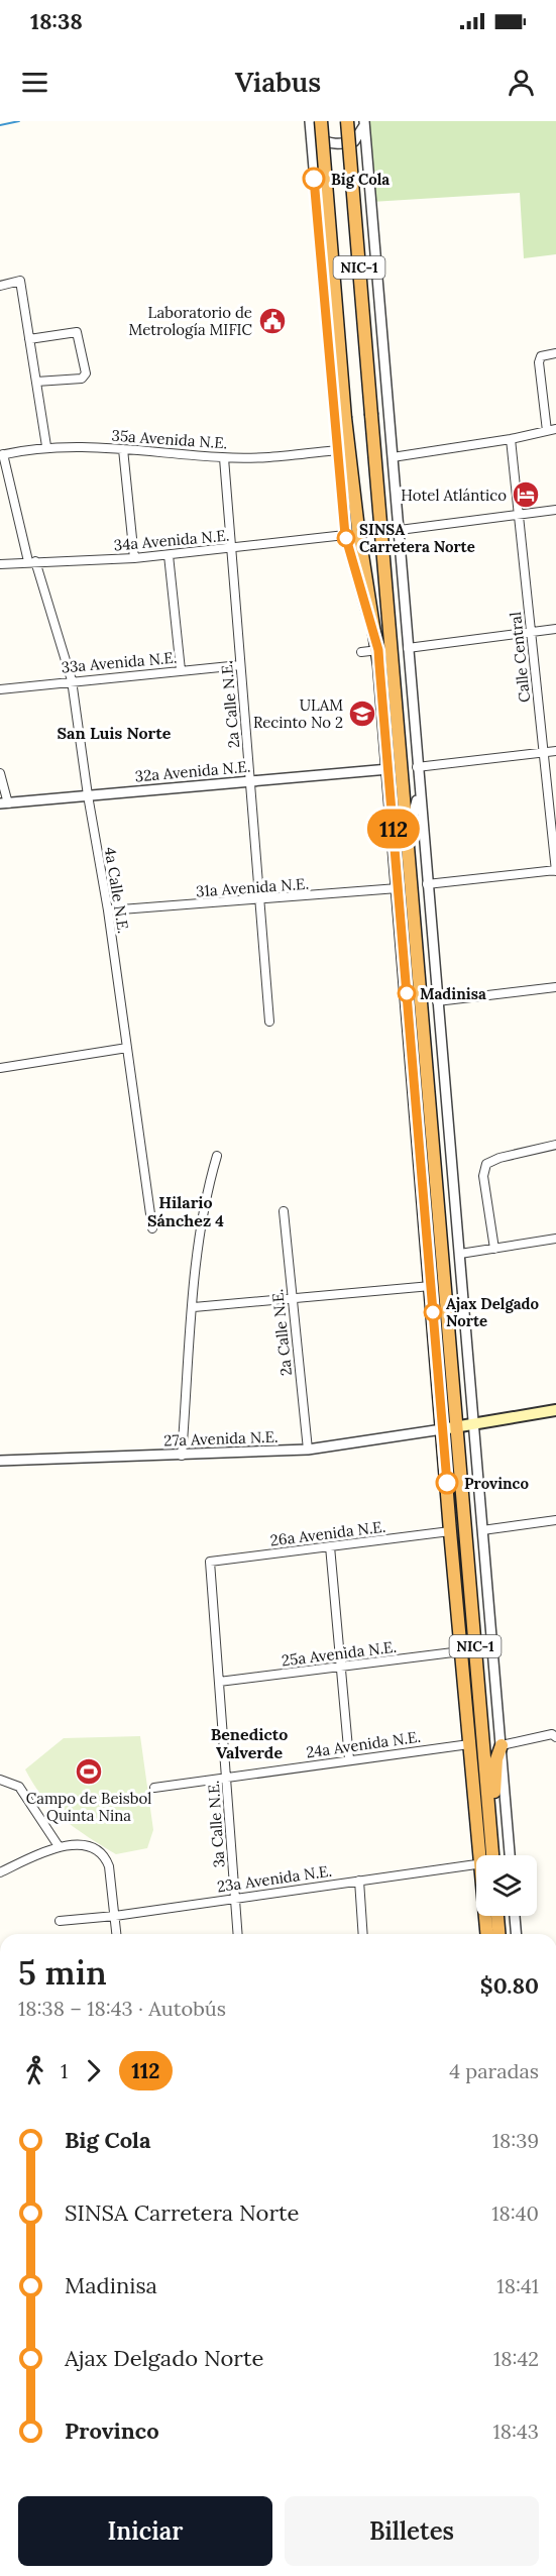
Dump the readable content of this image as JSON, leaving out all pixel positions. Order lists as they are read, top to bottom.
{
  "streets": {
    "highway": ["NIC-1"],
    "street": [
      "35a Avenida N.E.",
      "34a Avenida N.E.",
      "Calle Central",
      "33a Avenida N.E.",
      "2a Calle N.E.",
      "32a Avenida N.E.",
      "31a Avenida N.E.",
      "4a Calle N.E.",
      "27a Avenida N.E.",
      "26a Avenida N.E.",
      "25a Avenida N.E.",
      "24a Avenida N.E.",
      "3a Calle N.E.",
      "23a Avenida N.E."
    ]
  },
  "crossings": [
    ["NIC-1", "34a Avenida N.E."],
    ["NIC-1", "32a Avenida N.E."],
    ["NIC-1", "31a Avenida N.E."],
    ["NIC-1", "27a Avenida N.E."],
    ["NIC-1", "26a Avenida N.E."],
    ["NIC-1", "25a Avenida N.E."],
    ["NIC-1", "24a Avenida N.E."],
    ["35a Avenida N.E.", "2a Calle N.E."],
    ["35a Avenida N.E.", "4a Calle N.E."],
    ["34a Avenida N.E.", "2a Calle N.E."],
    ["34a Avenida N.E.", "4a Calle N.E."],
    ["33a Avenida N.E.", "2a Calle N.E."],
    ["33a Avenida N.E.", "4a Calle N.E."],
    ["2a Calle N.E.", "32a Avenida N.E."],
    ["2a Calle N.E.", "31a Avenida N.E."],
    ["2a Calle N.E.", "27a Avenida N.E."],
    ["32a Avenida N.E.", "4a Calle N.E."],
    ["31a Avenida N.E.", "4a Calle N.E."],
    ["26a Avenida N.E.", "3a Calle N.E."],
    ["25a Avenida N.E.", "3a Calle N.E."],
    ["24a Avenida N.E.", "3a Calle N.E."],
    ["3a Calle N.E.", "23a Avenida N.E."]
  ],
  "districts": ["San Luis Norte", "Hilario Sánchez 4", "Benedicto Valverde"],
  "places": {
    "other": [
      "Big Cola",
      "SINSA Carretera Norte",
      "Madinisa",
      "Ajax Delgado Norte",
      "Provinco"
    ],
    "public building": ["Laboratorio de Metrología MIFIC"],
    "hotel": ["Hotel Atlántico"],
    "school or university": ["ULAM Recinto No 2"],
    "sports": ["Campo de Beisbol Quinta Nina"]
  },
  "lines": ["bus line 112"],
  "page": {
    "status": "18:38",
    "header": "Viabus",
    "on_map": "112",
    "heading": ["5 min", "18:38 – 18:43 · Autobús", "$0.80"],
    "legs": ["1", "112", "4 paradas"],
    "list": [
      {
        "name": "Big Cola",
        "value": "18:39"
      },
      {
        "name": "SINSA Carretera Norte",
        "value": "18:40"
      },
      {
        "name": "Madinisa",
        "value": "18:41"
      },
      {
        "name": "Ajax Delgado Norte",
        "value": "18:42"
      },
      {
        "name": "Provinco",
        "value": "18:43"
      }
    ],
    "buttons": ["Iniciar", "Billetes"]
  }
}
